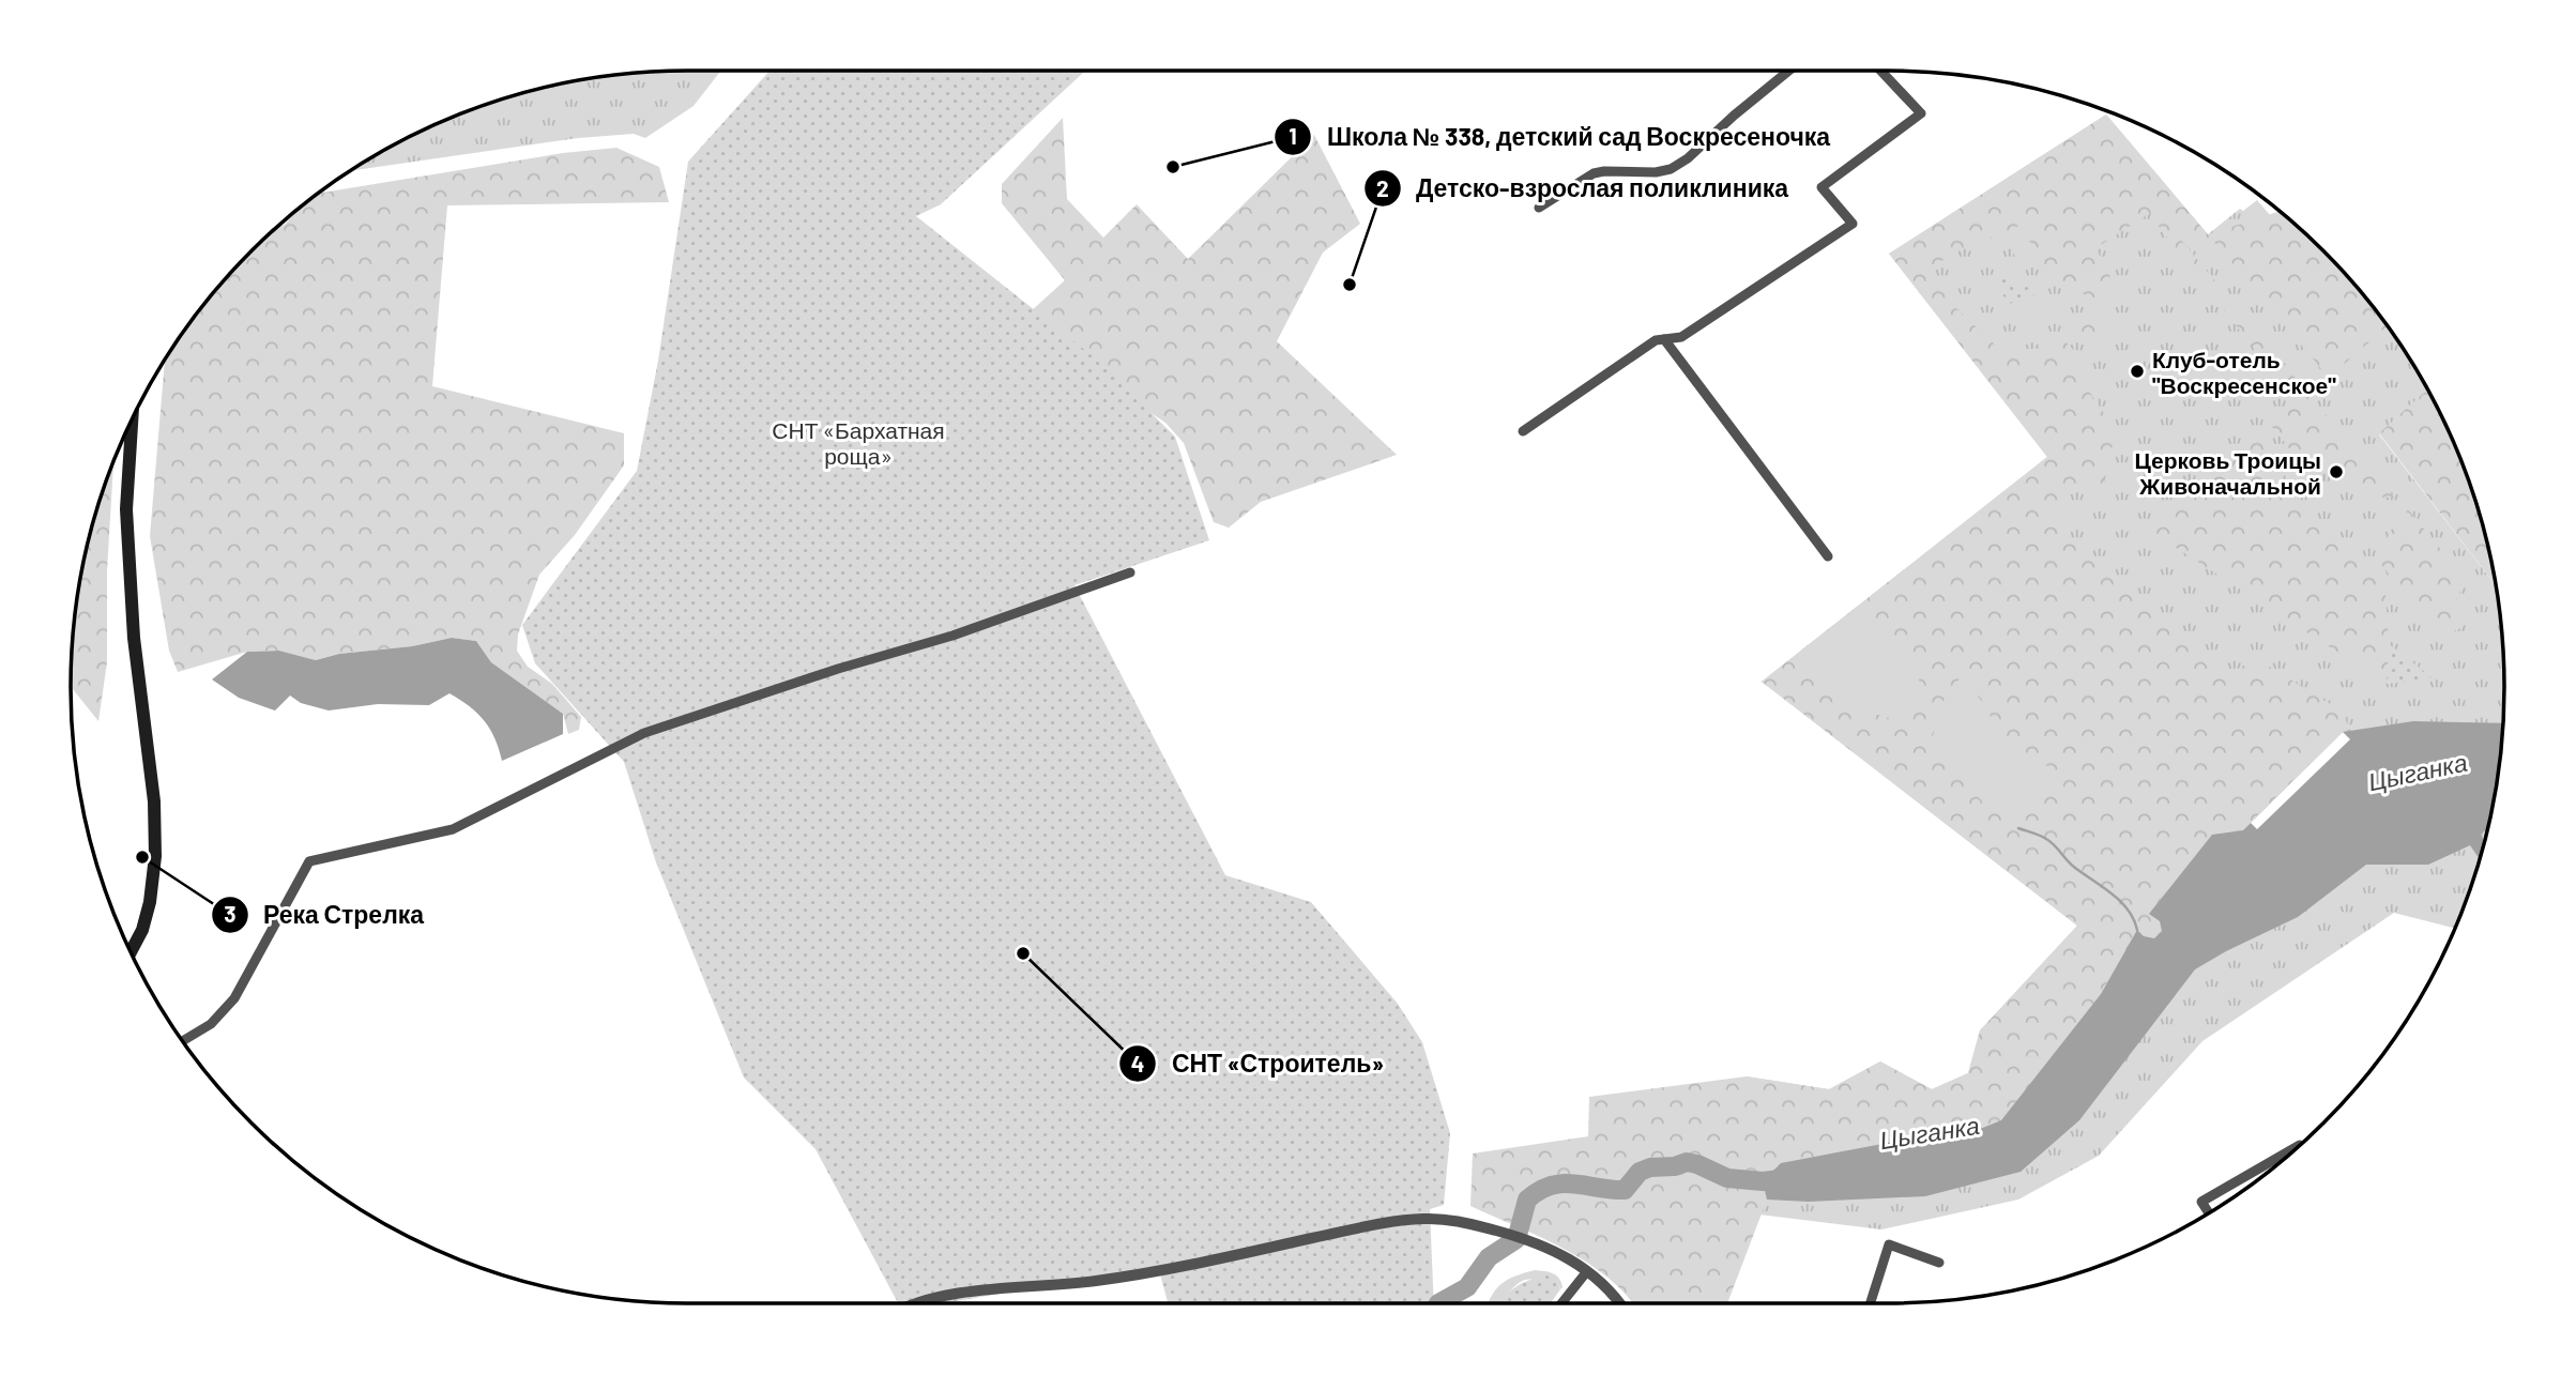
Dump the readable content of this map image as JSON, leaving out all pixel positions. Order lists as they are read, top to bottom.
{
  "water": ["Цыганка"],
  "parks": ["СНТ «Бархатная роща»"],
  "places": [
    "Школа № 338, детский сад Воскресеночка",
    "Детско-взрослая поликлиника",
    "Клуб-отель \"Воскресенское\"",
    "Церковь Троицы Живоначальной",
    "Река Стрелка",
    "СНТ «Строитель»"
  ]
}
